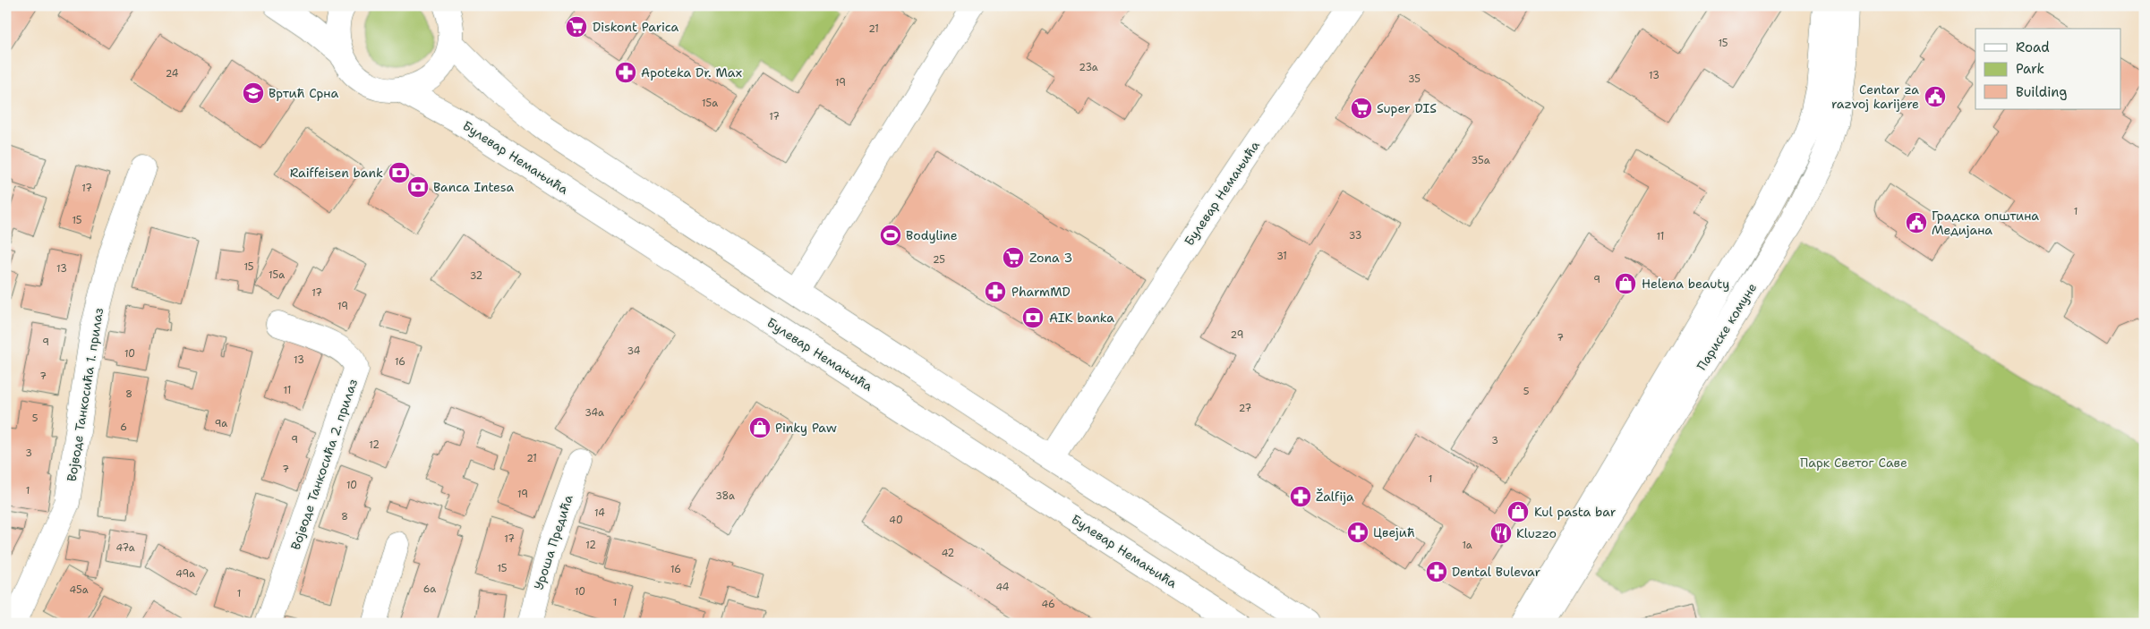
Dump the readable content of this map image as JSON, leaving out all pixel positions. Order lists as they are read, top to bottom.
{
  "streets": {
    "street": [
      "Булевар Немањића",
      "Париске комуне",
      "Војводе Танкосића 1. прилаз",
      "Војводе Танкосића 2. прилаз",
      "Уроша Предића"
    ]
  },
  "parks": ["Парк Светог Саве"],
  "places": {
    "supermarket": ["Diskont Parica", "Super DIS", "Zona 3"],
    "pharmacy": [
      "Apoteka Dr. Max",
      "PharmMD",
      "Žalfija",
      "Цвејић",
      "Dental Bulevar"
    ],
    "school or university": ["Вртић Срна"],
    "public building": ["Centar za razvoj karijere", "Градска општина Медијана"],
    "bank": ["Raiffeisen bank", "Banca Intesa", "AIK banka"],
    "sports": ["Bodyline"],
    "shop": ["Helena beauty", "Pinky Paw", "Kul pasta bar"],
    "restaurant": ["Kluzzo"]
  },
  "house_numbers": [
    "21",
    "15",
    "23a",
    "24",
    "13",
    "35",
    "19",
    "15a",
    "17",
    "35a",
    "17",
    "1",
    "15",
    "33",
    "11",
    "31",
    "25",
    "15",
    "13",
    "15a",
    "32",
    "9",
    "17",
    "19",
    "29",
    "7",
    "9",
    "34",
    "10",
    "13",
    "16",
    "7",
    "11",
    "5",
    "8",
    "27",
    "34a",
    "5",
    "9a",
    "6",
    "9",
    "3",
    "12",
    "3",
    "21",
    "7",
    "1",
    "10",
    "1",
    "19",
    "38a",
    "14",
    "8",
    "40",
    "17",
    "12",
    "1a",
    "47a",
    "42",
    "15",
    "16",
    "49a",
    "44",
    "6a",
    "45a",
    "10",
    "1",
    "1",
    "46"
  ],
  "legend": ["Road", "Park", "Building"]
}
